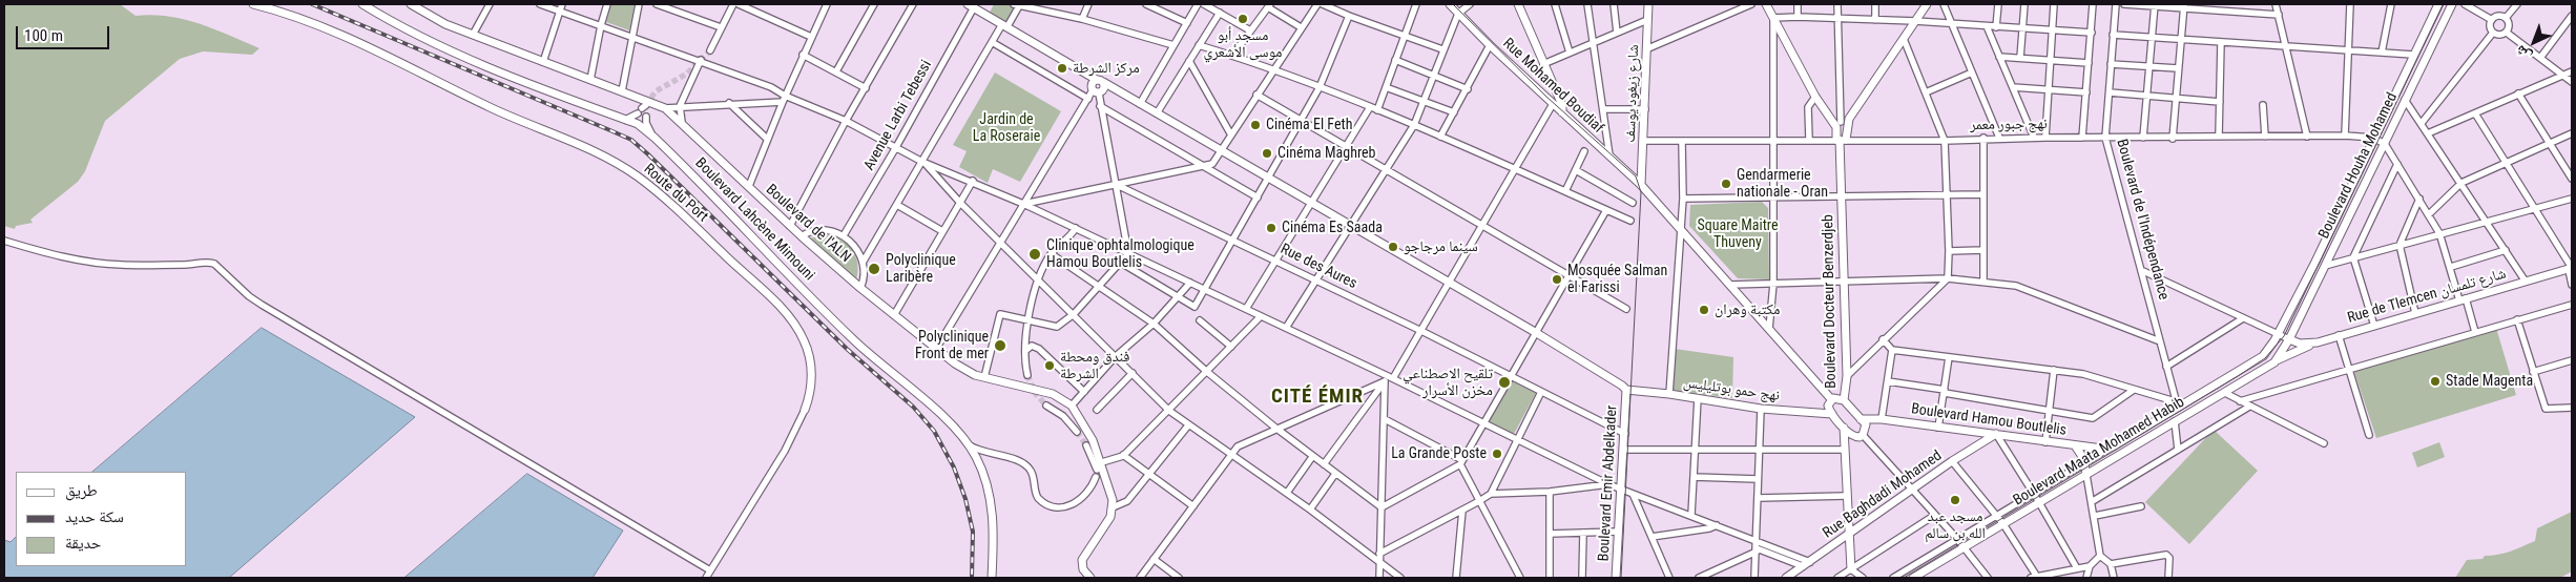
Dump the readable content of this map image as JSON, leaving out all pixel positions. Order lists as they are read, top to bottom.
{
  "streets": {
    "main road": [
      "Rue Mohamed Boudiaf",
      "شارع زيغود يوسف",
      "Boulevard Houha Mohamed",
      "Route du Port",
      "Boulevard Lahcène Mimouni",
      "Boulevard de l'ALN",
      "Rue de Tlemcen شارع تلمسان",
      "Boulevard Docteur Benzerdjeb",
      "نهج حمو بوتليليس",
      "Boulevard Hamou Boutlelis",
      "Boulevard Maata Mohamed Habib",
      "Boulevard Emir Abdelkader",
      "Rue Baghdadi Mohamed"
    ],
    "street": [
      "Avenue Larbi Tebessi",
      "نهج جبور معمر",
      "Boulevard de l'Indépendance",
      "Rue des Aures"
    ]
  },
  "crossings": [
    ["Rue Mohamed Boudiaf", "شارع زيغود يوسف"],
    ["شارع زيغود يوسف", "نهج جبور معمر"],
    ["نهج جبور معمر", "Boulevard Houha Mohamed"],
    ["نهج جبور معمر", "Boulevard de l'Indépendance"],
    ["نهج جبور معمر", "Boulevard Docteur Benzerdjeb"],
    ["Boulevard Houha Mohamed", "Rue de Tlemcen شارع تلمسان"],
    ["Boulevard Houha Mohamed", "Boulevard Maata Mohamed Habib"],
    ["Boulevard de l'Indépendance", "Boulevard Maata Mohamed Habib"],
    ["Rue des Aures", "Boulevard Emir Abdelkader"],
    ["Rue de Tlemcen شارع تلمسان", "Boulevard Maata Mohamed Habib"],
    ["نهج حمو بوتليليس", "Boulevard Emir Abdelkader"],
    ["Boulevard Hamou Boutlelis", "Boulevard Maata Mohamed Habib"],
    ["Boulevard Hamou Boutlelis", "Rue Baghdadi Mohamed"]
  ],
  "districts": ["CITÉ ÉMIR"],
  "parks": ["Jardin de La Roseraie", "Square Maitre Thuveny"],
  "places": [
    "مسجد أبو موسى الأشعري",
    "مركز الشرطة",
    "Cinéma El Feth",
    "Cinéma Maghreb",
    "Gendarmerie nationale - Oran",
    "Cinéma Es Saada",
    "سينما مرجاجو",
    "Clinique ophtalmologique Hamou Boutlelis",
    "Polyclinique Laribère",
    "Mosquée Salman el Farissi",
    "مكتبة وهران",
    "Polyclinique Front de mer",
    "فندق ومحطة الشرطة",
    "Stade Magenta",
    "تلقيح الاصطناعي مخزن الأسرار",
    "La Grande Poste",
    "مسجد عبد الله بن سالم"
  ],
  "legend": ["طريق", "سكة حديد", "حديقة"],
  "scale_bar": "100 m",
  "north": "bottom left"
}
